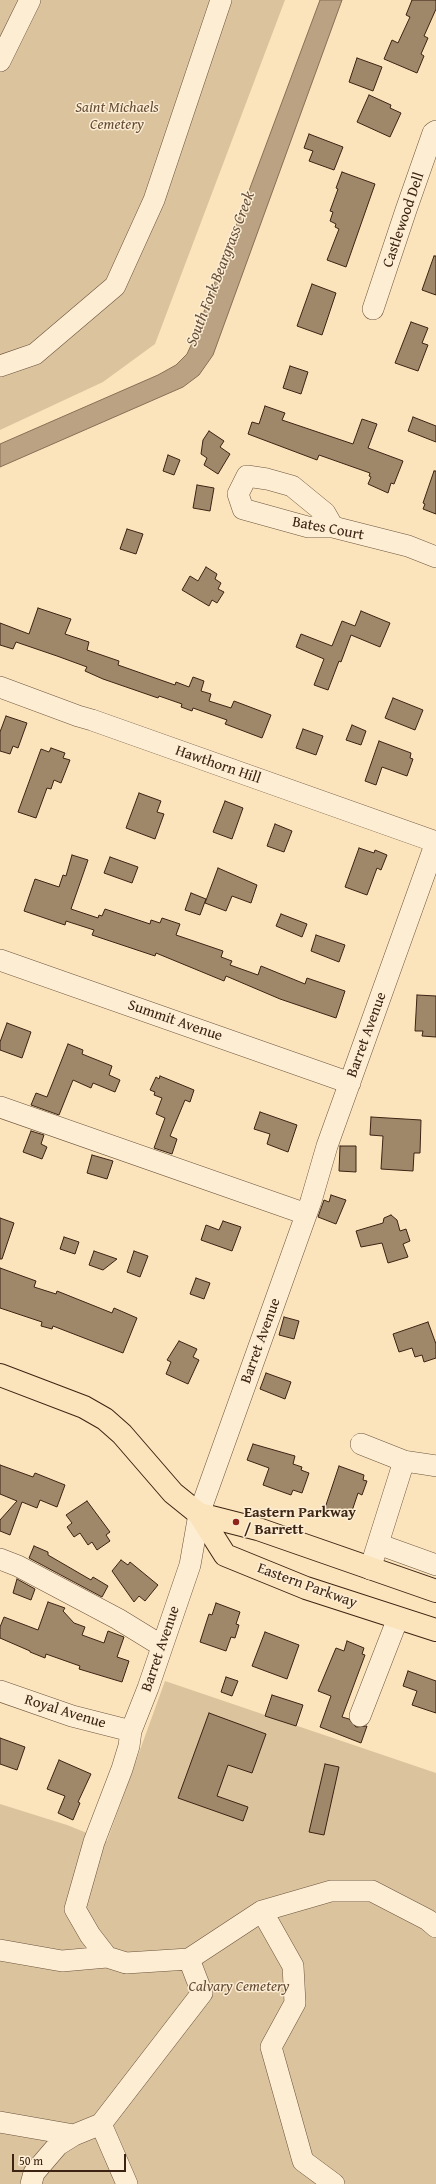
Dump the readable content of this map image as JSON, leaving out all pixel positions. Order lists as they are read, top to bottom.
{
  "streets": {
    "main road": ["Eastern Parkway"],
    "street": [
      "Castlewood Dell",
      "Bates Court",
      "Hawthorn Hill",
      "Summit Avenue",
      "Barret Avenue",
      "Royal Avenue"
    ]
  },
  "crossings": [
    ["Hawthorn Hill", "Barret Avenue"],
    ["Summit Avenue", "Barret Avenue"],
    ["Barret Avenue", "Eastern Parkway"],
    ["Barret Avenue", "Royal Avenue"]
  ],
  "water": ["South Fork Beargrass Creek"],
  "parks": ["Saint Michaels Cemetery", "Calvary Cemetery"],
  "places": ["Eastern Parkway / Barrett"],
  "scale_bar": "50 m"
}
